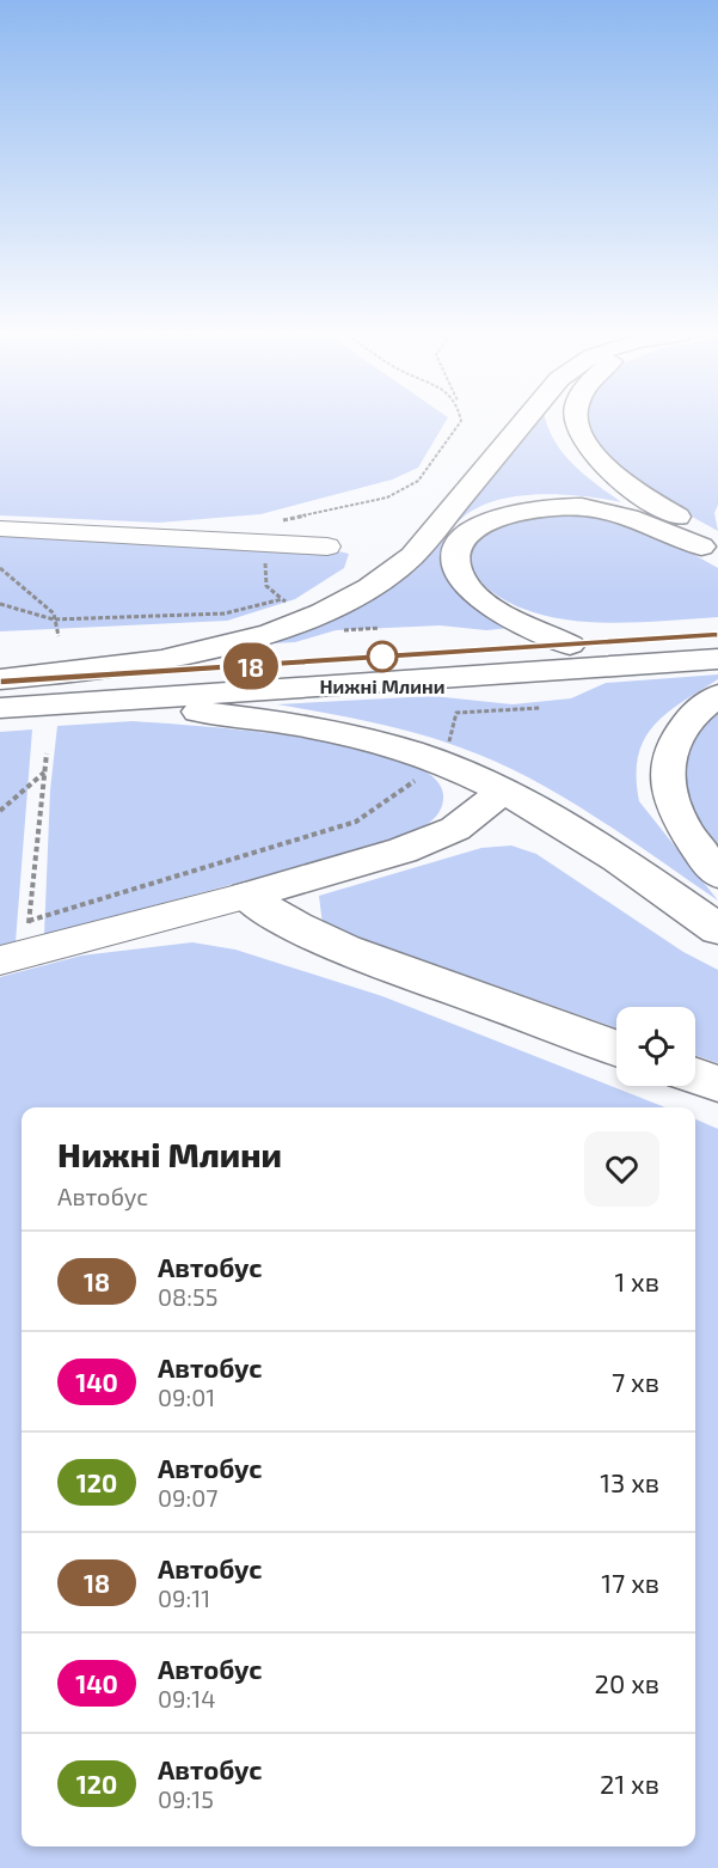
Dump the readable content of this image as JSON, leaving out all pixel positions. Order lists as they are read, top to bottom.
{
  "places": ["Нижні Млини"],
  "lines": ["bus line 18"],
  "page": {
    "on_map": "18",
    "heading": ["Нижні Млини", "Автобус"],
    "list": [
      {
        "mark": "18",
        "name": "Автобус",
        "note": "08:55",
        "value": "1 хв"
      },
      {
        "mark": "140",
        "name": "Автобус",
        "note": "09:01",
        "value": "7 хв"
      },
      {
        "mark": "120",
        "name": "Автобус",
        "note": "09:07",
        "value": "13 хв"
      },
      {
        "mark": "18",
        "name": "Автобус",
        "note": "09:11",
        "value": "17 хв"
      },
      {
        "mark": "140",
        "name": "Автобус",
        "note": "09:14",
        "value": "20 хв"
      },
      {
        "mark": "120",
        "name": "Автобус",
        "note": "09:15",
        "value": "21 хв"
      }
    ]
  }
}
